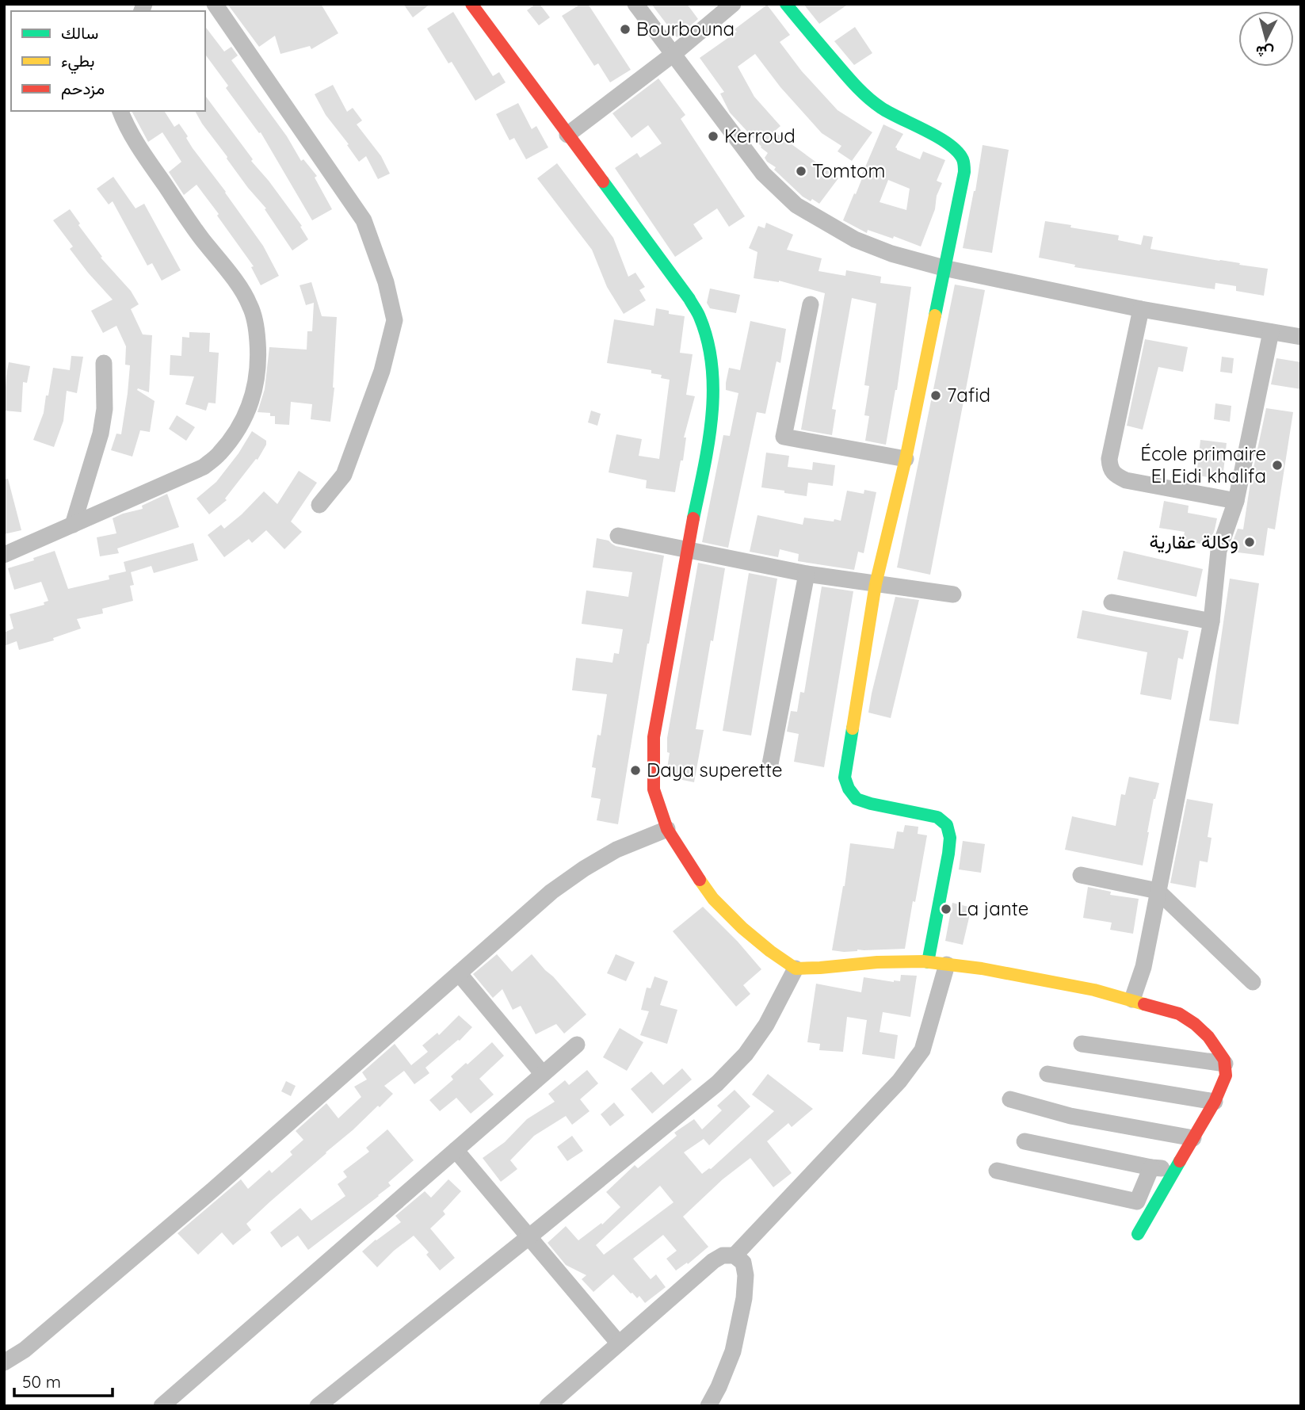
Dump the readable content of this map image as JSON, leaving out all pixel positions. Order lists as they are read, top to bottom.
{
  "places": [
    "Bourbouna",
    "Kerroud",
    "Tomtom",
    "7afid",
    "École primaire El Eidi khalifa",
    "وكالة عقارية",
    "Daya superette",
    "La jante"
  ],
  "legend": ["سالك", "بطيء", "مزدحم"],
  "scale_bar": "50 m",
  "north": "bottom"
}
